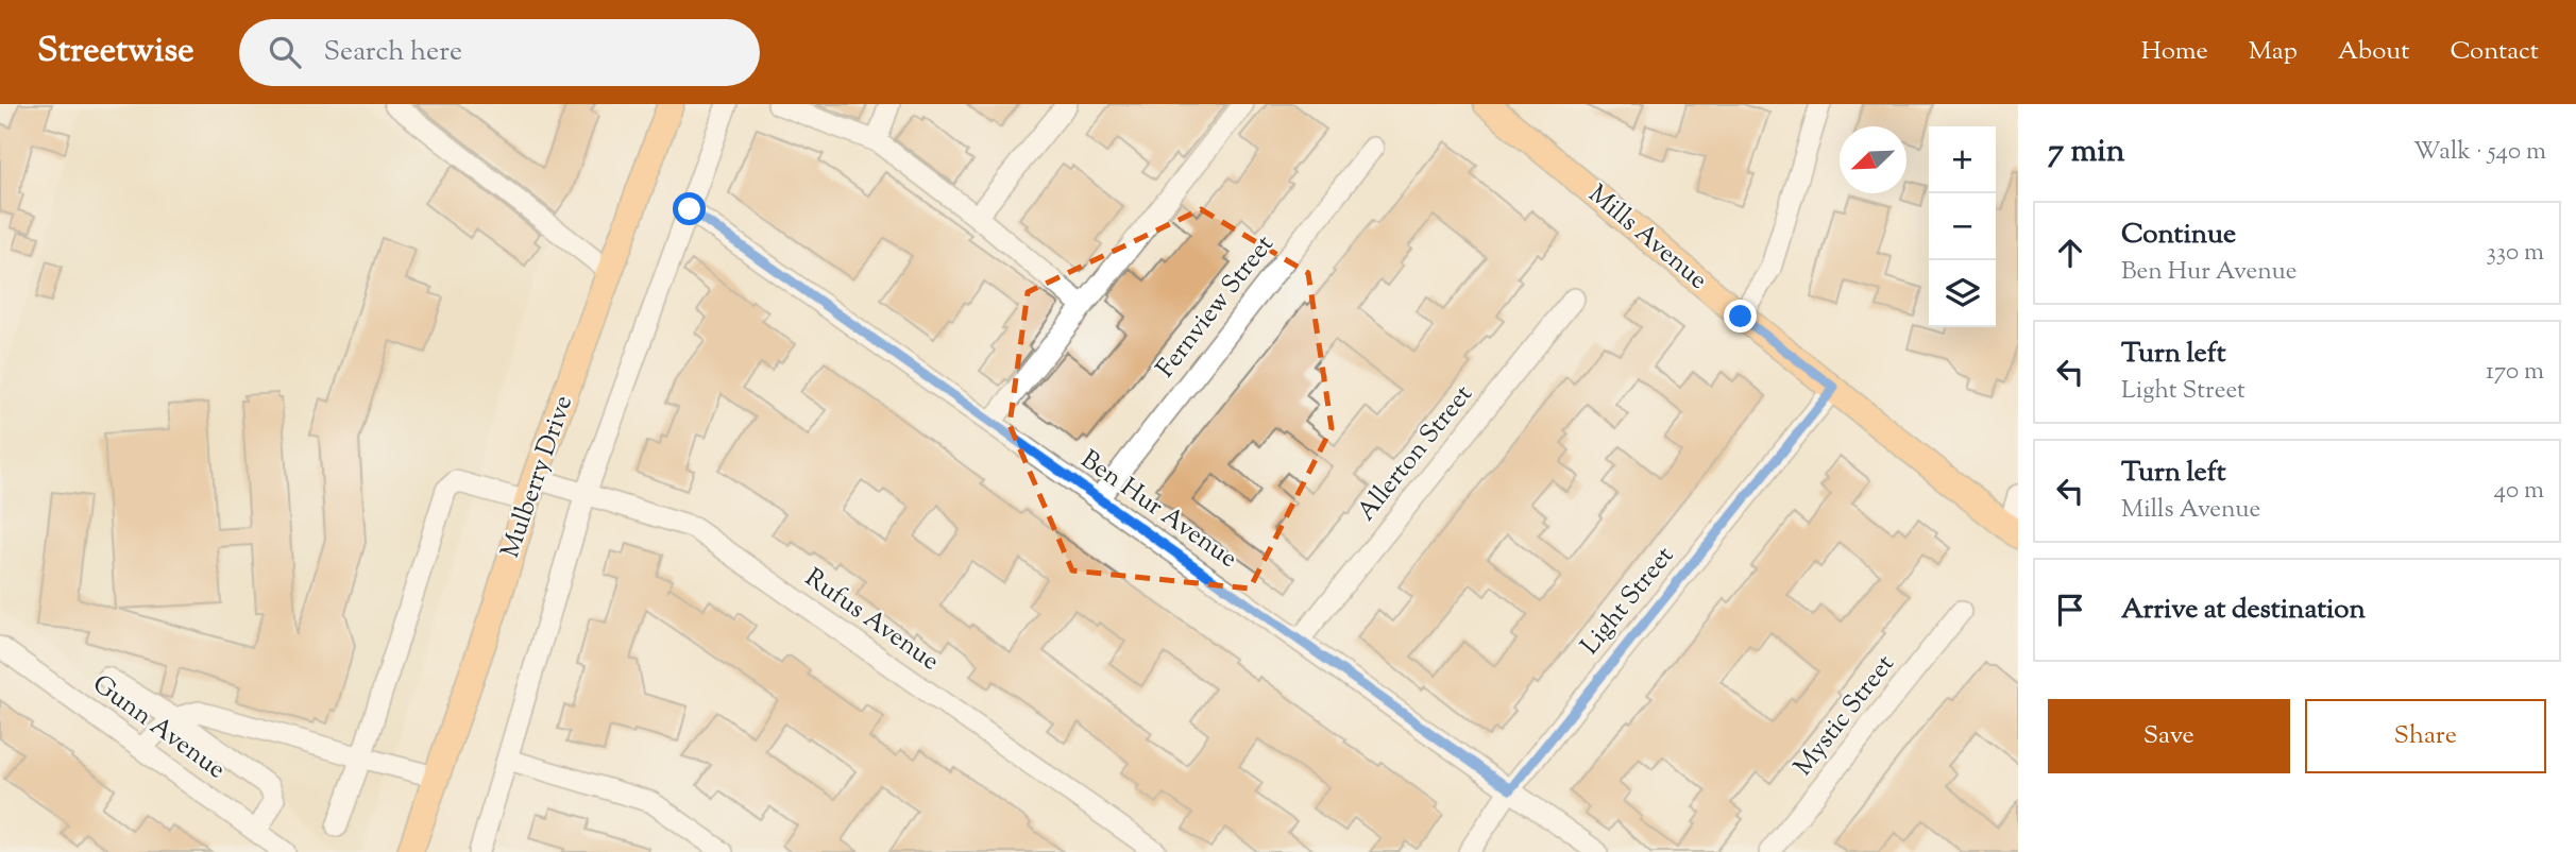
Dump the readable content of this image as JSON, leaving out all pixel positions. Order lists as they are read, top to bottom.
{
  "streets": {
    "main road": ["Mills Avenue", "Mulberry Drive"],
    "street": [
      "Fernview Street",
      "Allerton Street",
      "Ben Hur Avenue",
      "Light Street",
      "Rufus Avenue",
      "Mystic Street",
      "Gunn Avenue"
    ]
  },
  "crossings": [
    ["Mills Avenue", "Light Street"],
    ["Fernview Street", "Ben Hur Avenue"],
    ["Allerton Street", "Ben Hur Avenue"],
    ["Mulberry Drive", "Ben Hur Avenue"],
    ["Mulberry Drive", "Rufus Avenue"],
    ["Ben Hur Avenue", "Light Street"]
  ],
  "north": "bottom left",
  "page": {
    "header": "Streetwise",
    "search": "Search here",
    "nav": [
      "Home",
      "Map",
      "About",
      "Contact"
    ],
    "heading": ["7 min", "Walk · 540 m"],
    "map_buttons": ["+", "−"],
    "list": [
      ["Continue", "Ben Hur Avenue", "330 m"],
      ["Turn left", "Light Street", "170 m"],
      ["Turn left", "Mills Avenue", "40 m"],
      "Arrive at destination"
    ],
    "buttons": ["Save", "Share"]
  }
}
